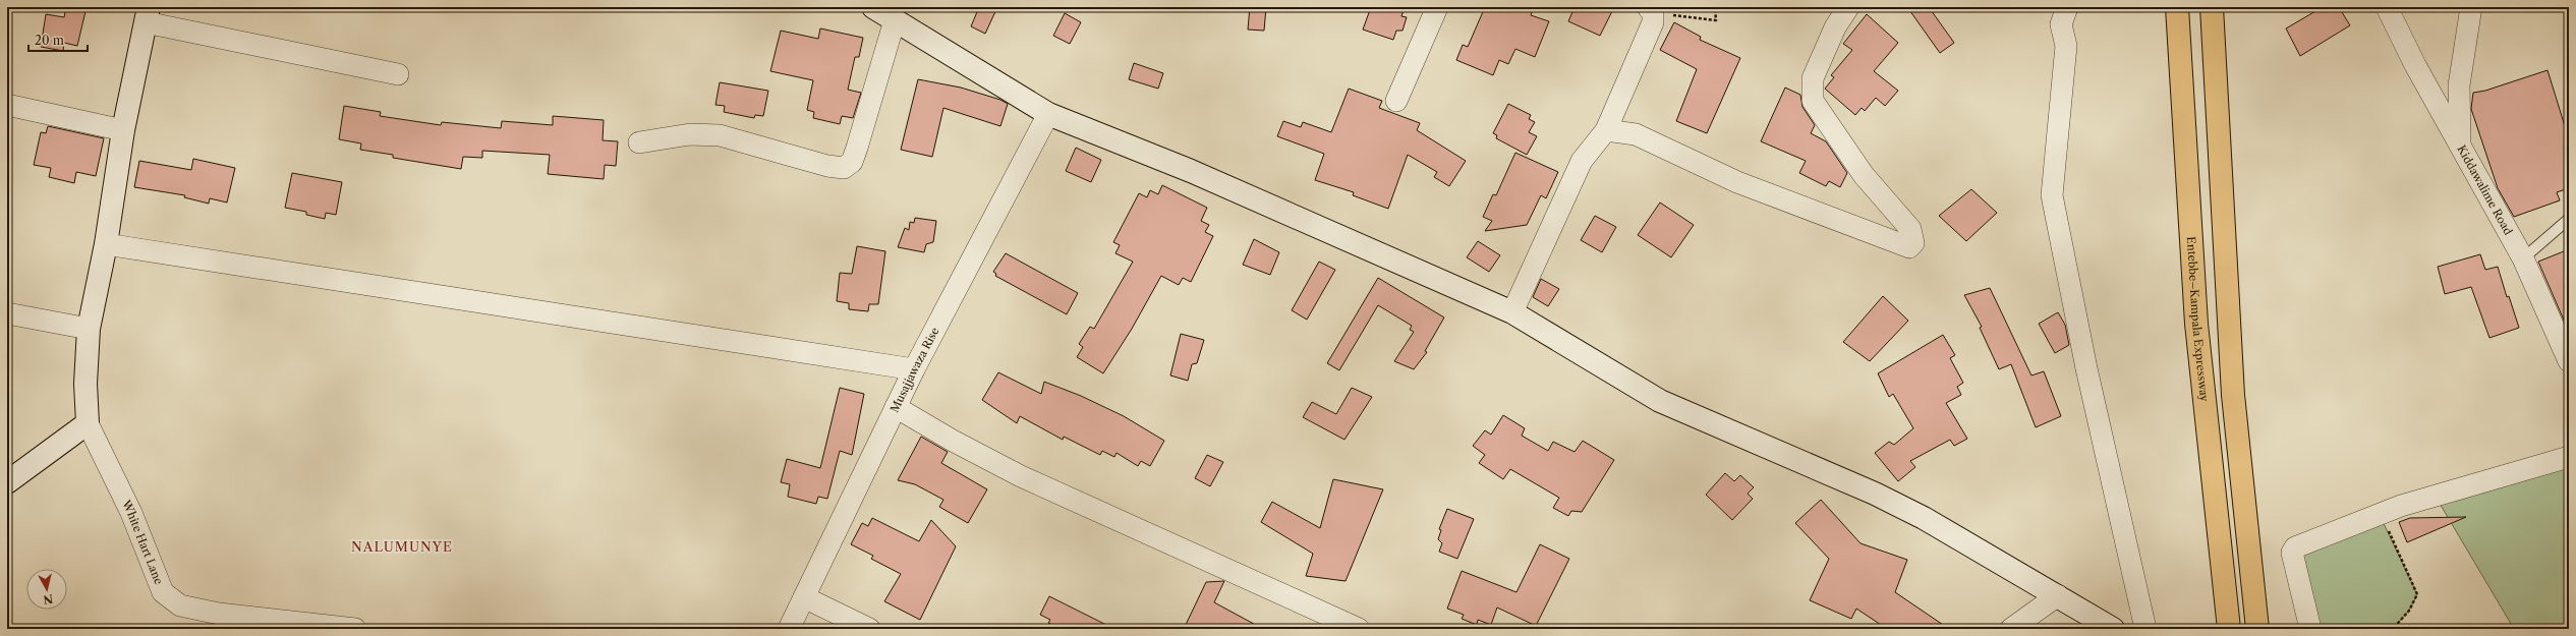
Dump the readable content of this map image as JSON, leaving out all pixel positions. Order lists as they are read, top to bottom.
{
  "streets": {
    "highway": ["Entebbe–Kampala Expressway"],
    "street": ["Kiddawalime Road", "Musajjawaza Rise", "White Hart Lane"]
  },
  "districts": ["NALUMUNYE"],
  "scale_bar": "20 m",
  "north": "bottom"
}
